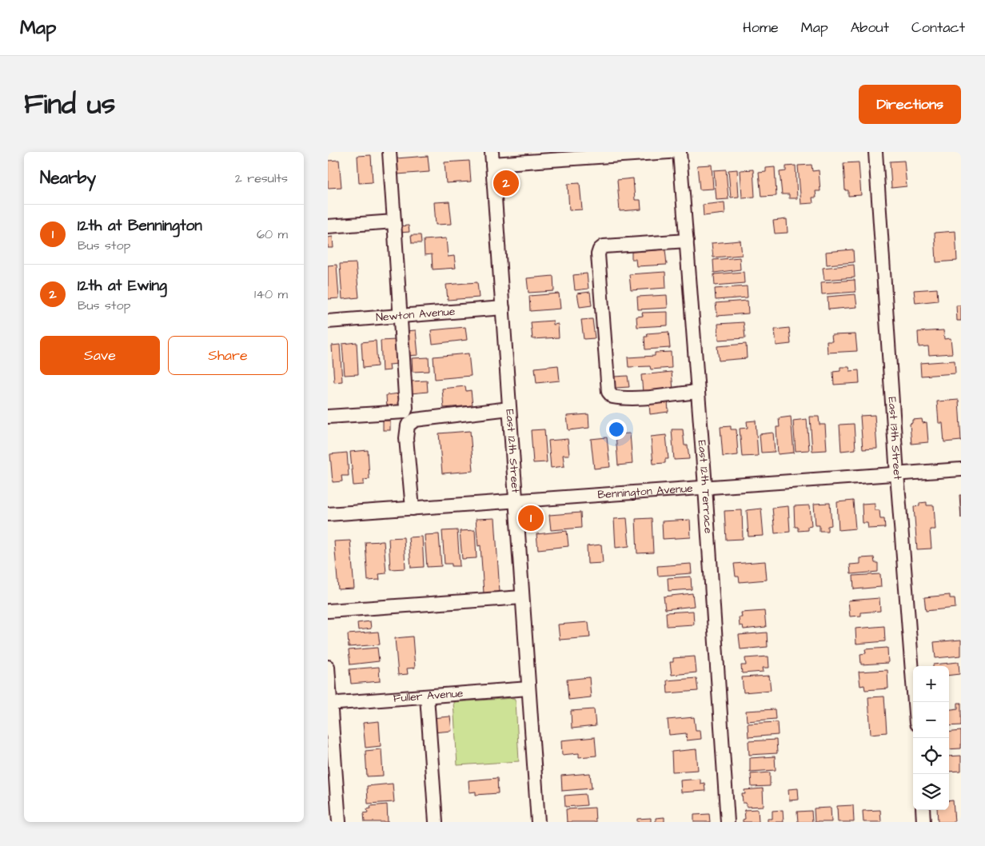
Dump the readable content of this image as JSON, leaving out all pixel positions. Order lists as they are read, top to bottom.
{
  "streets": {
    "street": [
      "Newton Avenue",
      "East 13th Street",
      "East 12th Street",
      "East 12th Terrace",
      "Bennington Avenue",
      "Fuller Avenue"
    ]
  },
  "crossings": [
    ["Newton Avenue", "East 12th Street"],
    ["East 13th Street", "Bennington Avenue"],
    ["East 12th Street", "Bennington Avenue"],
    ["East 12th Street", "Fuller Avenue"],
    ["East 12th Terrace", "Bennington Avenue"]
  ],
  "page": {
    "header": "Map",
    "nav": [
      "Home",
      "Map",
      "About",
      "Contact"
    ],
    "title": "Find us",
    "buttons": [
      "Directions",
      ["Save", "Share"]
    ],
    "heading": ["Nearby", "2 results"],
    "pins": ["2", "1"],
    "list": [
      {
        "mark": "1",
        "name": "12th at Bennington",
        "note": "Bus stop",
        "value": "60 m"
      },
      {
        "mark": "2",
        "name": "12th at Ewing",
        "note": "Bus stop",
        "value": "140 m"
      }
    ],
    "map_buttons": ["+", "−"]
  }
}
